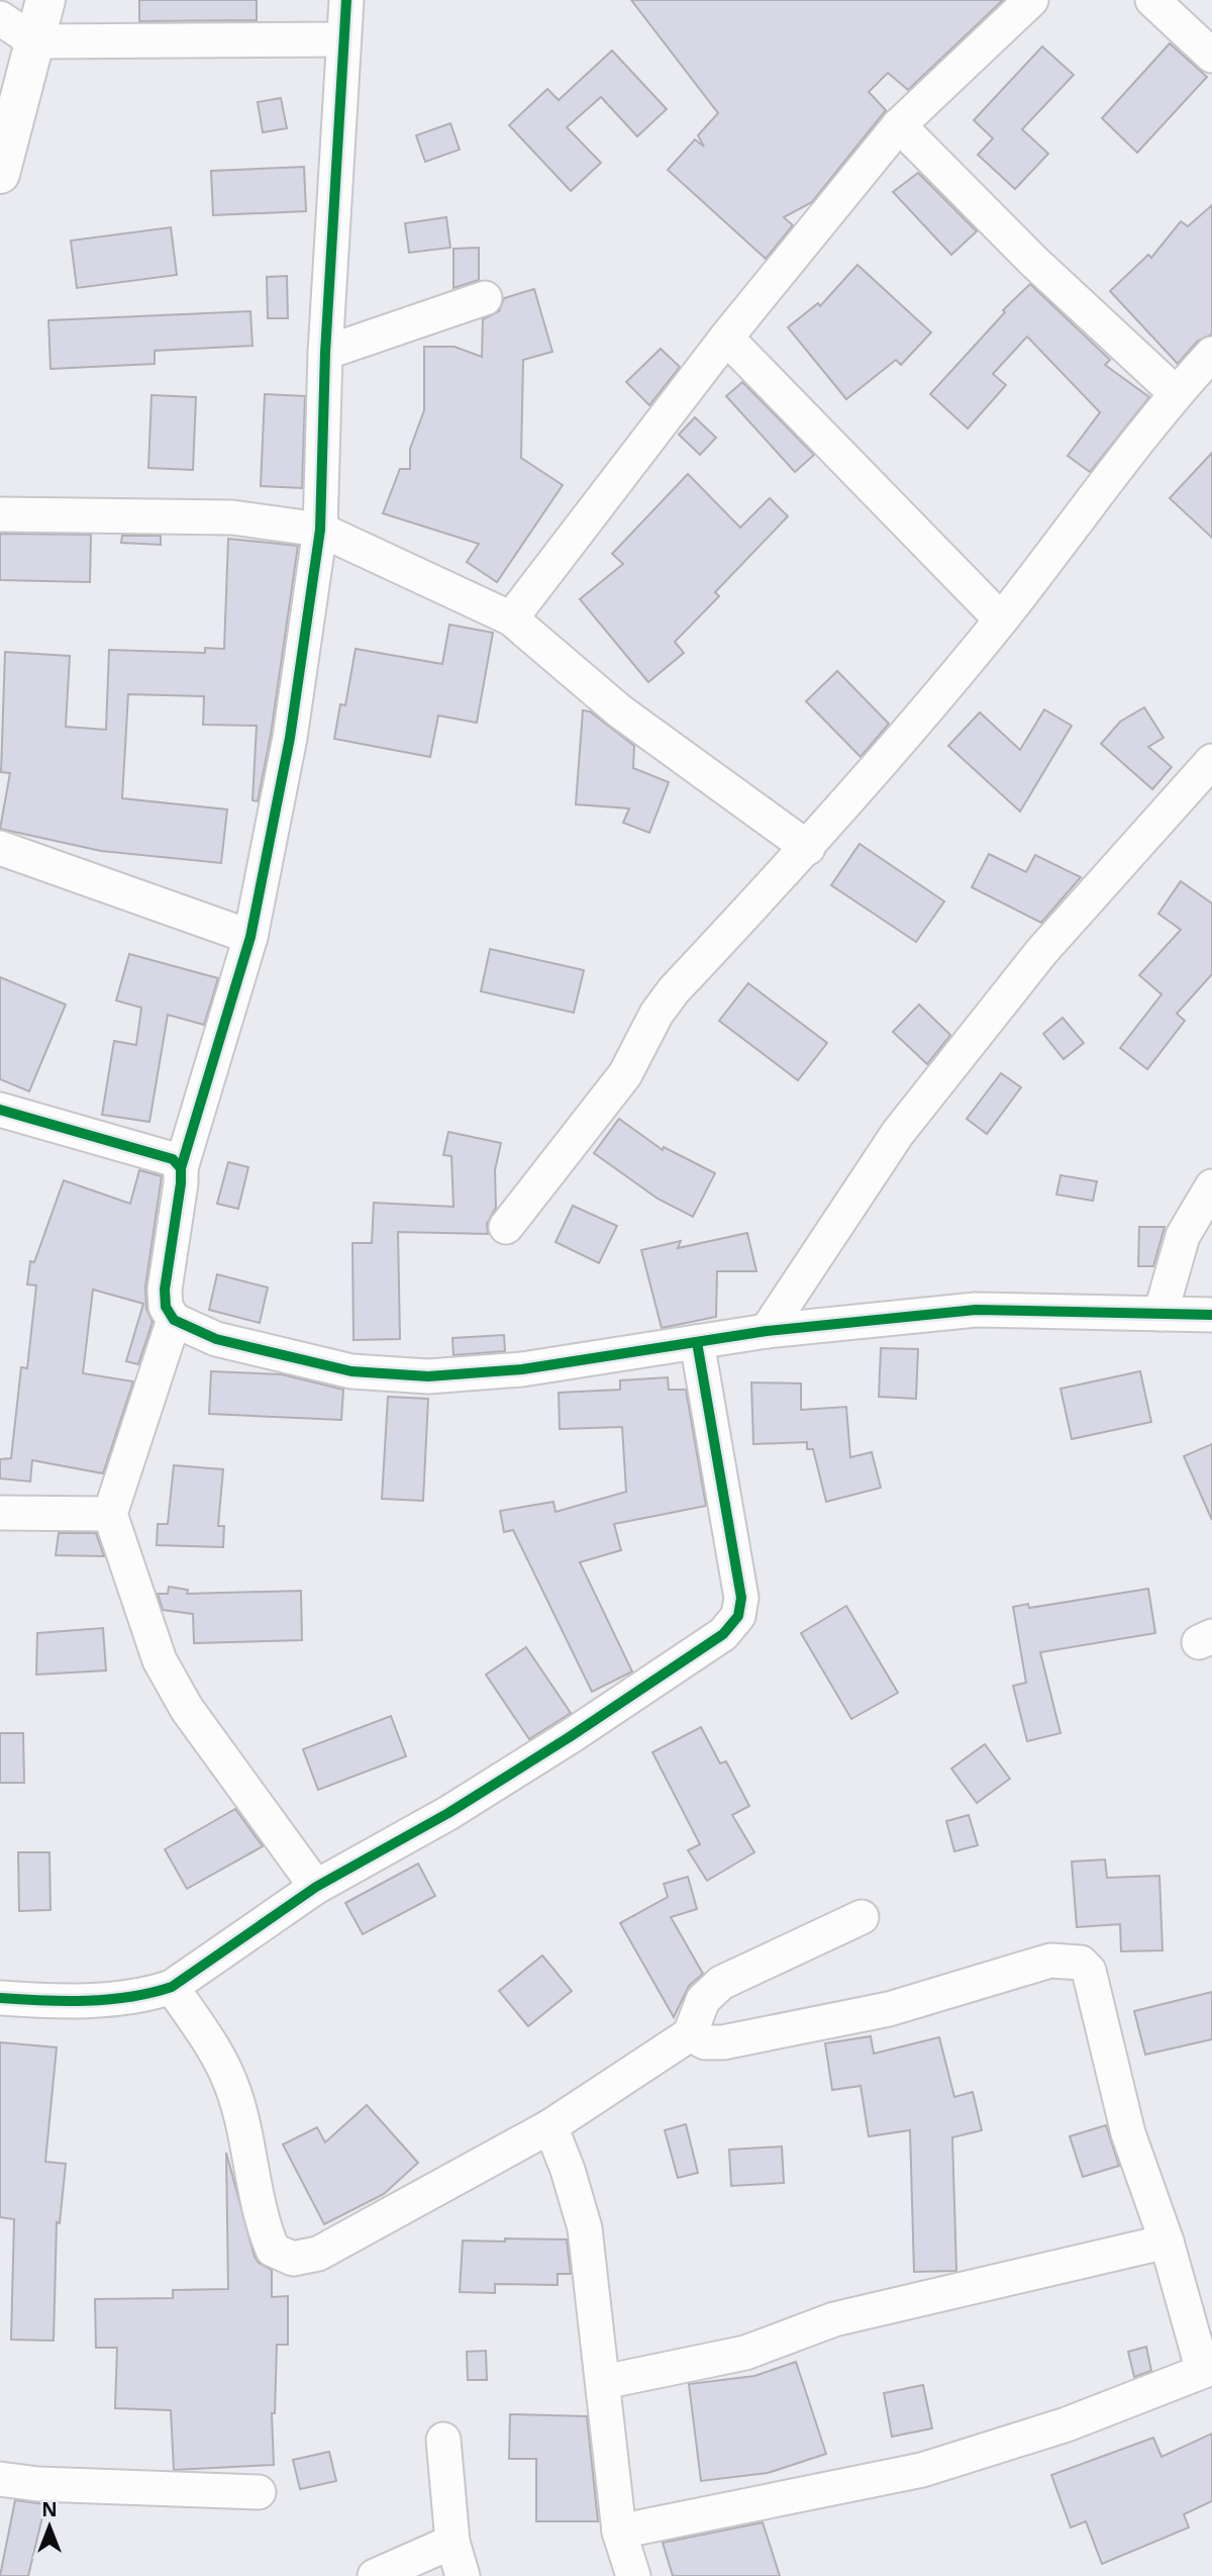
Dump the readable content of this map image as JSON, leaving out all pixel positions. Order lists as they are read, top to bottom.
{
  "north": "top"
}
